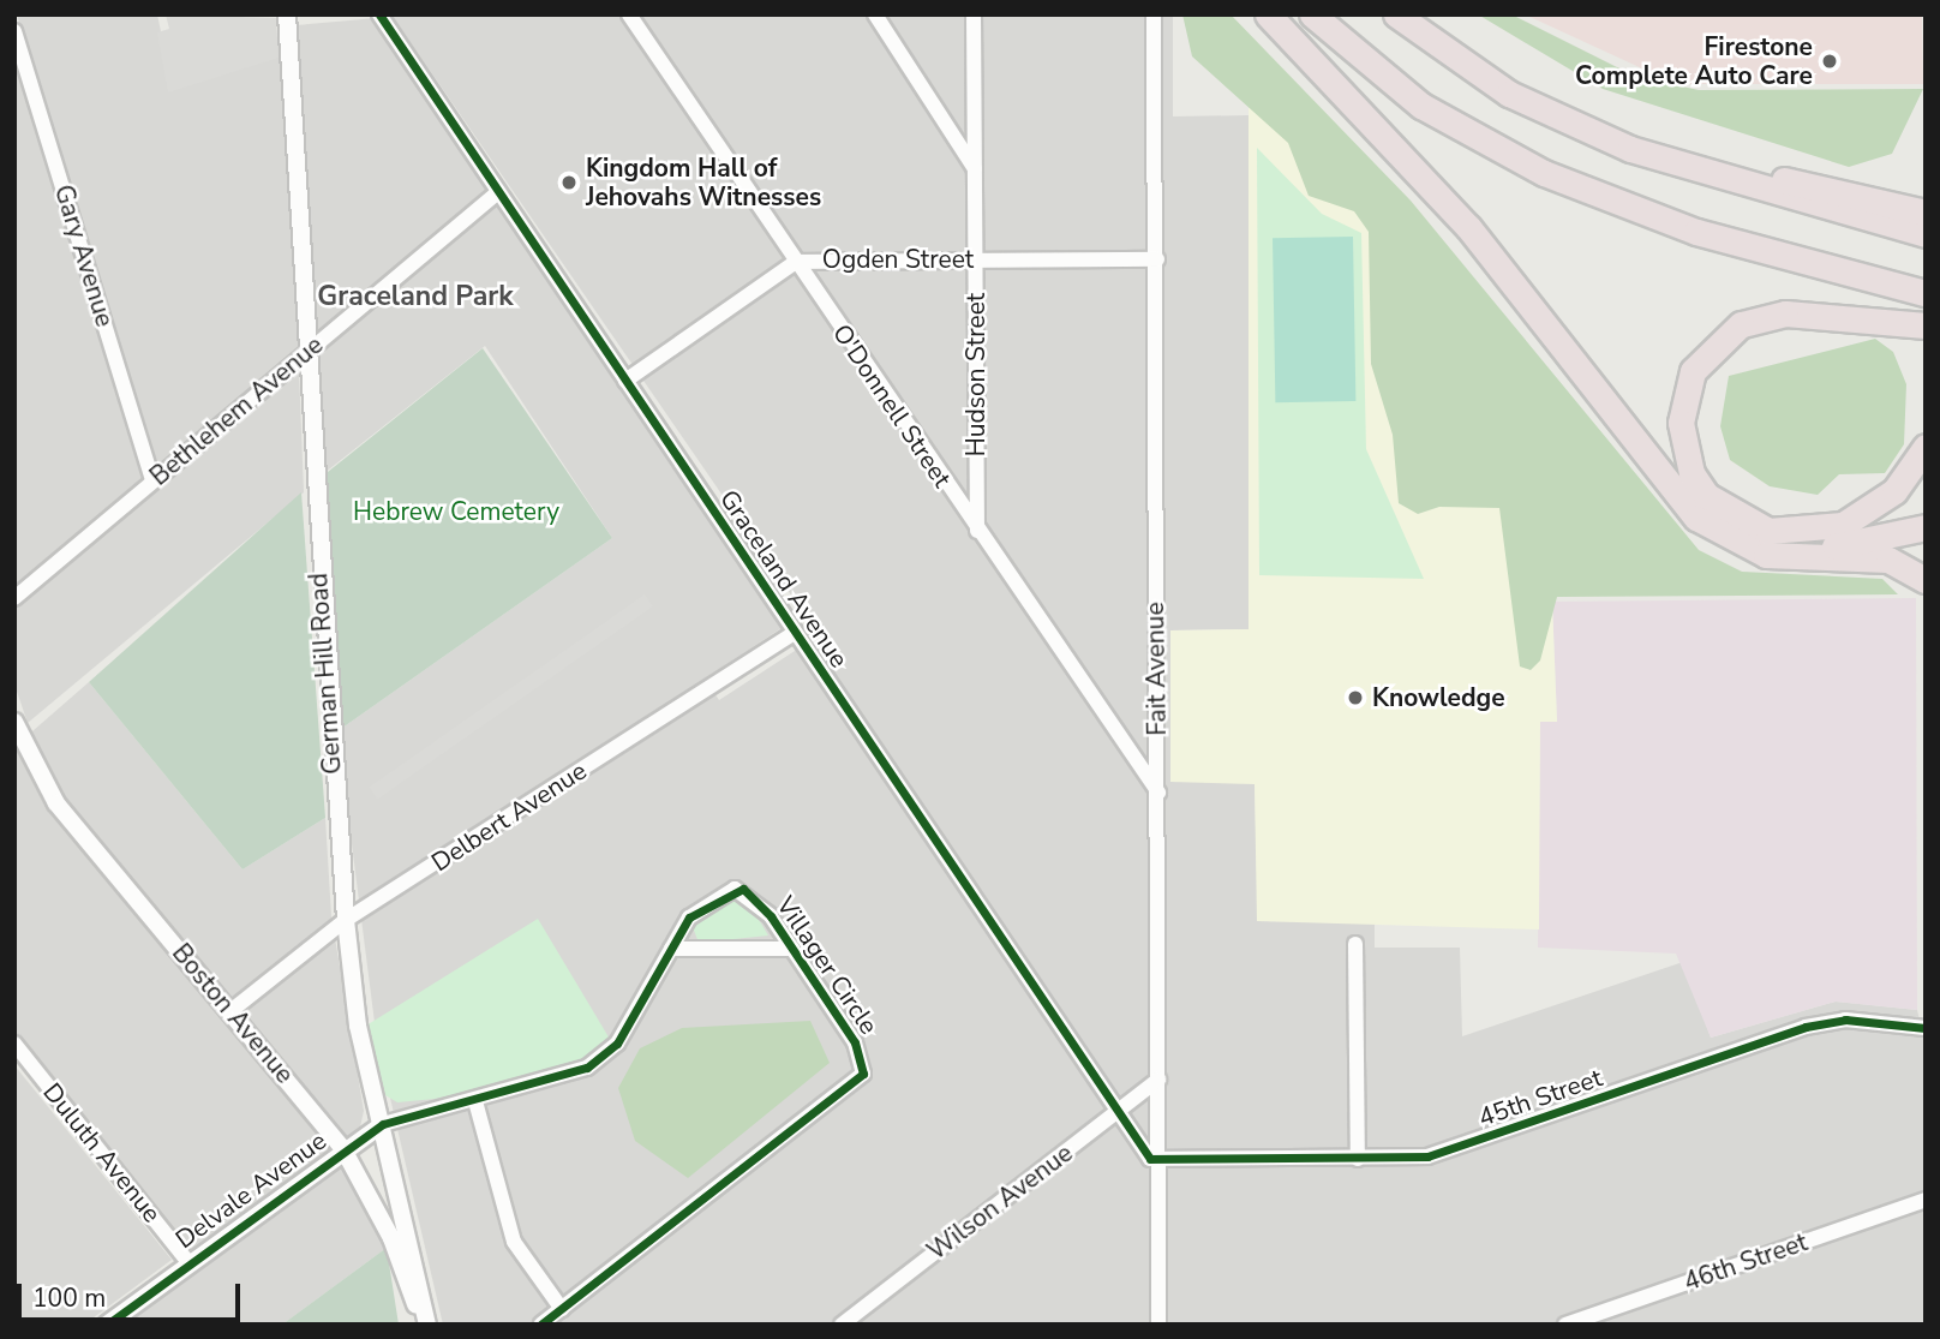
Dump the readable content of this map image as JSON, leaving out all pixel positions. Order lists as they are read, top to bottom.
{
  "streets": {
    "street": [
      "Gary Avenue",
      "Ogden Street",
      "Hudson Street",
      "O'Donnell Street",
      "Bethlehem Avenue",
      "Graceland Avenue",
      "Fait Avenue",
      "German Hill Road",
      "Delbert Avenue",
      "Villager Circle",
      "Boston Avenue",
      "45th Street",
      "Duluth Avenue",
      "Delvale Avenue",
      "Wilson Avenue",
      "46th Street"
    ]
  },
  "crossings": [
    ["Gary Avenue", "Bethlehem Avenue"],
    ["Ogden Street", "Hudson Street"],
    ["Ogden Street", "O'Donnell Street"],
    ["Ogden Street", "Graceland Avenue"],
    ["Ogden Street", "Fait Avenue"],
    ["Hudson Street", "O'Donnell Street"],
    ["O'Donnell Street", "Fait Avenue"],
    ["Bethlehem Avenue", "Graceland Avenue"],
    ["Bethlehem Avenue", "German Hill Road"],
    ["Graceland Avenue", "Fait Avenue"],
    ["Graceland Avenue", "Delbert Avenue"],
    ["Graceland Avenue", "45th Street"],
    ["Graceland Avenue", "Wilson Avenue"],
    ["Fait Avenue", "45th Street"],
    ["Fait Avenue", "Wilson Avenue"],
    ["German Hill Road", "Delbert Avenue"],
    ["German Hill Road", "Villager Circle"],
    ["German Hill Road", "Boston Avenue"],
    ["German Hill Road", "Delvale Avenue"],
    ["Delbert Avenue", "Boston Avenue"],
    ["Villager Circle", "Delvale Avenue"],
    ["Boston Avenue", "Delvale Avenue"],
    ["Duluth Avenue", "Delvale Avenue"]
  ],
  "districts": ["Graceland Park"],
  "parks": ["Hebrew Cemetery"],
  "places": ["Firestone Complete Auto Care", "Kingdom Hall of Jehovahs Witnesses", "Knowledge"],
  "scale_bar": "100 m"
}
